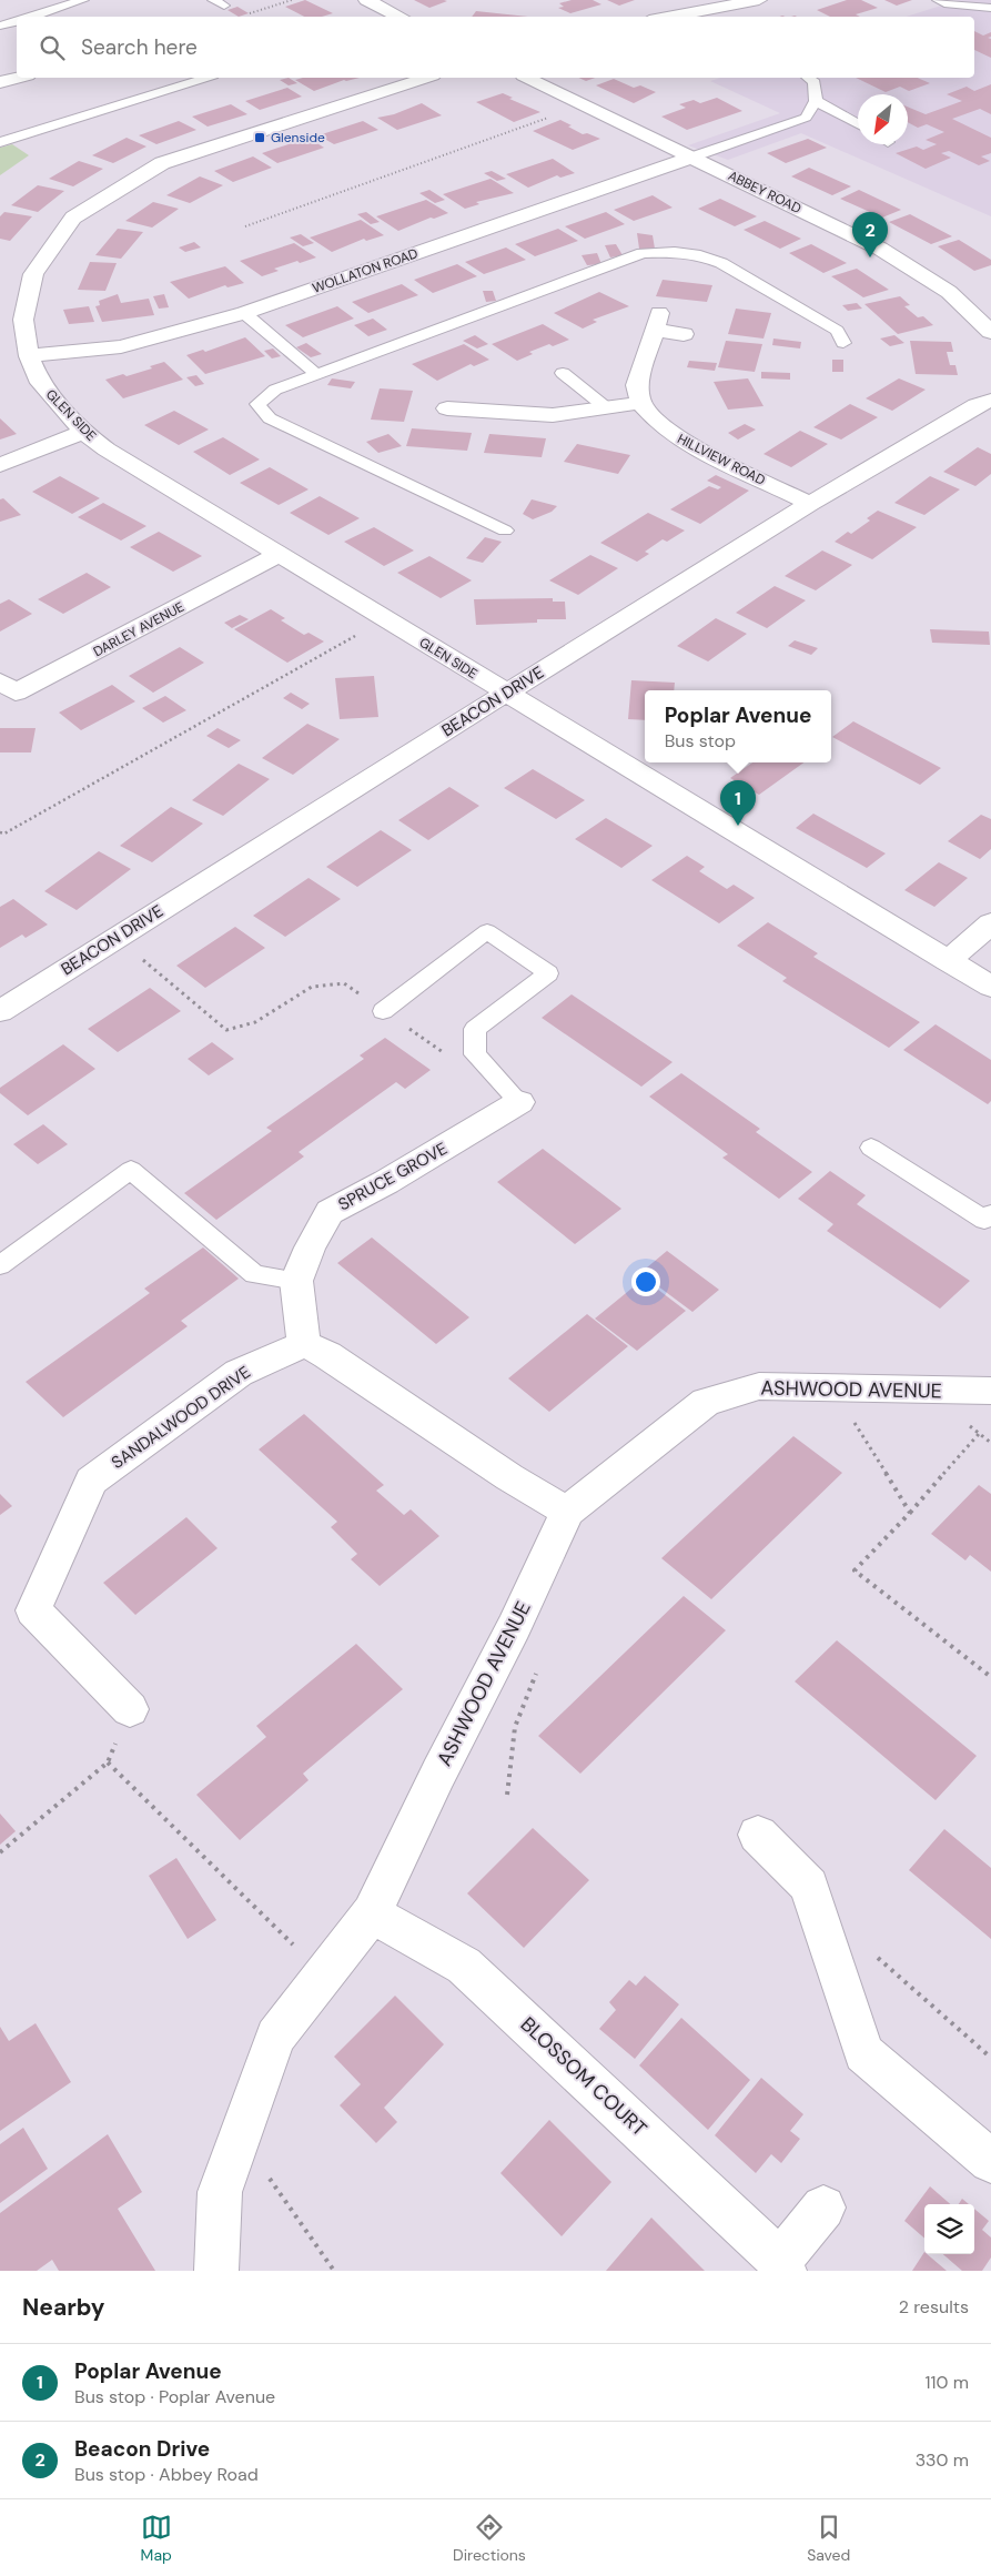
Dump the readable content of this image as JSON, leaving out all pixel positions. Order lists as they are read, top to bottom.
{
  "streets": {
    "street": [
      "ABBEY ROAD",
      "WOLLATON ROAD",
      "GLEN SIDE",
      "HILLVIEW ROAD",
      "DARLEY AVENUE",
      "BEACON DRIVE",
      "SPRUCE GROVE",
      "ASHWOOD AVENUE",
      "SANDALWOOD DRIVE",
      "BLOSSOM COURT"
    ]
  },
  "crossings": [
    ["ABBEY ROAD", "WOLLATON ROAD"],
    ["WOLLATON ROAD", "GLEN SIDE"],
    ["GLEN SIDE", "DARLEY AVENUE"],
    ["GLEN SIDE", "BEACON DRIVE"],
    ["HILLVIEW ROAD", "BEACON DRIVE"],
    ["SPRUCE GROVE", "SANDALWOOD DRIVE"],
    ["ASHWOOD AVENUE", "BLOSSOM COURT"]
  ],
  "places": {
    "transit": ["Glenside"]
  },
  "north": "bottom left",
  "page": {
    "search": "Search here",
    "pins": ["2", "1"],
    "popup": ["Poplar Avenue", "Bus stop"],
    "heading": ["Nearby", "2 results"],
    "list": [
      {
        "mark": "1",
        "name": "Poplar Avenue",
        "note": "Bus stop · Poplar Avenue",
        "value": "110 m"
      },
      {
        "mark": "2",
        "name": "Beacon Drive",
        "note": "Bus stop · Abbey Road",
        "value": "330 m"
      }
    ],
    "nav": ["Map", "Directions", "Saved"]
  }
}
